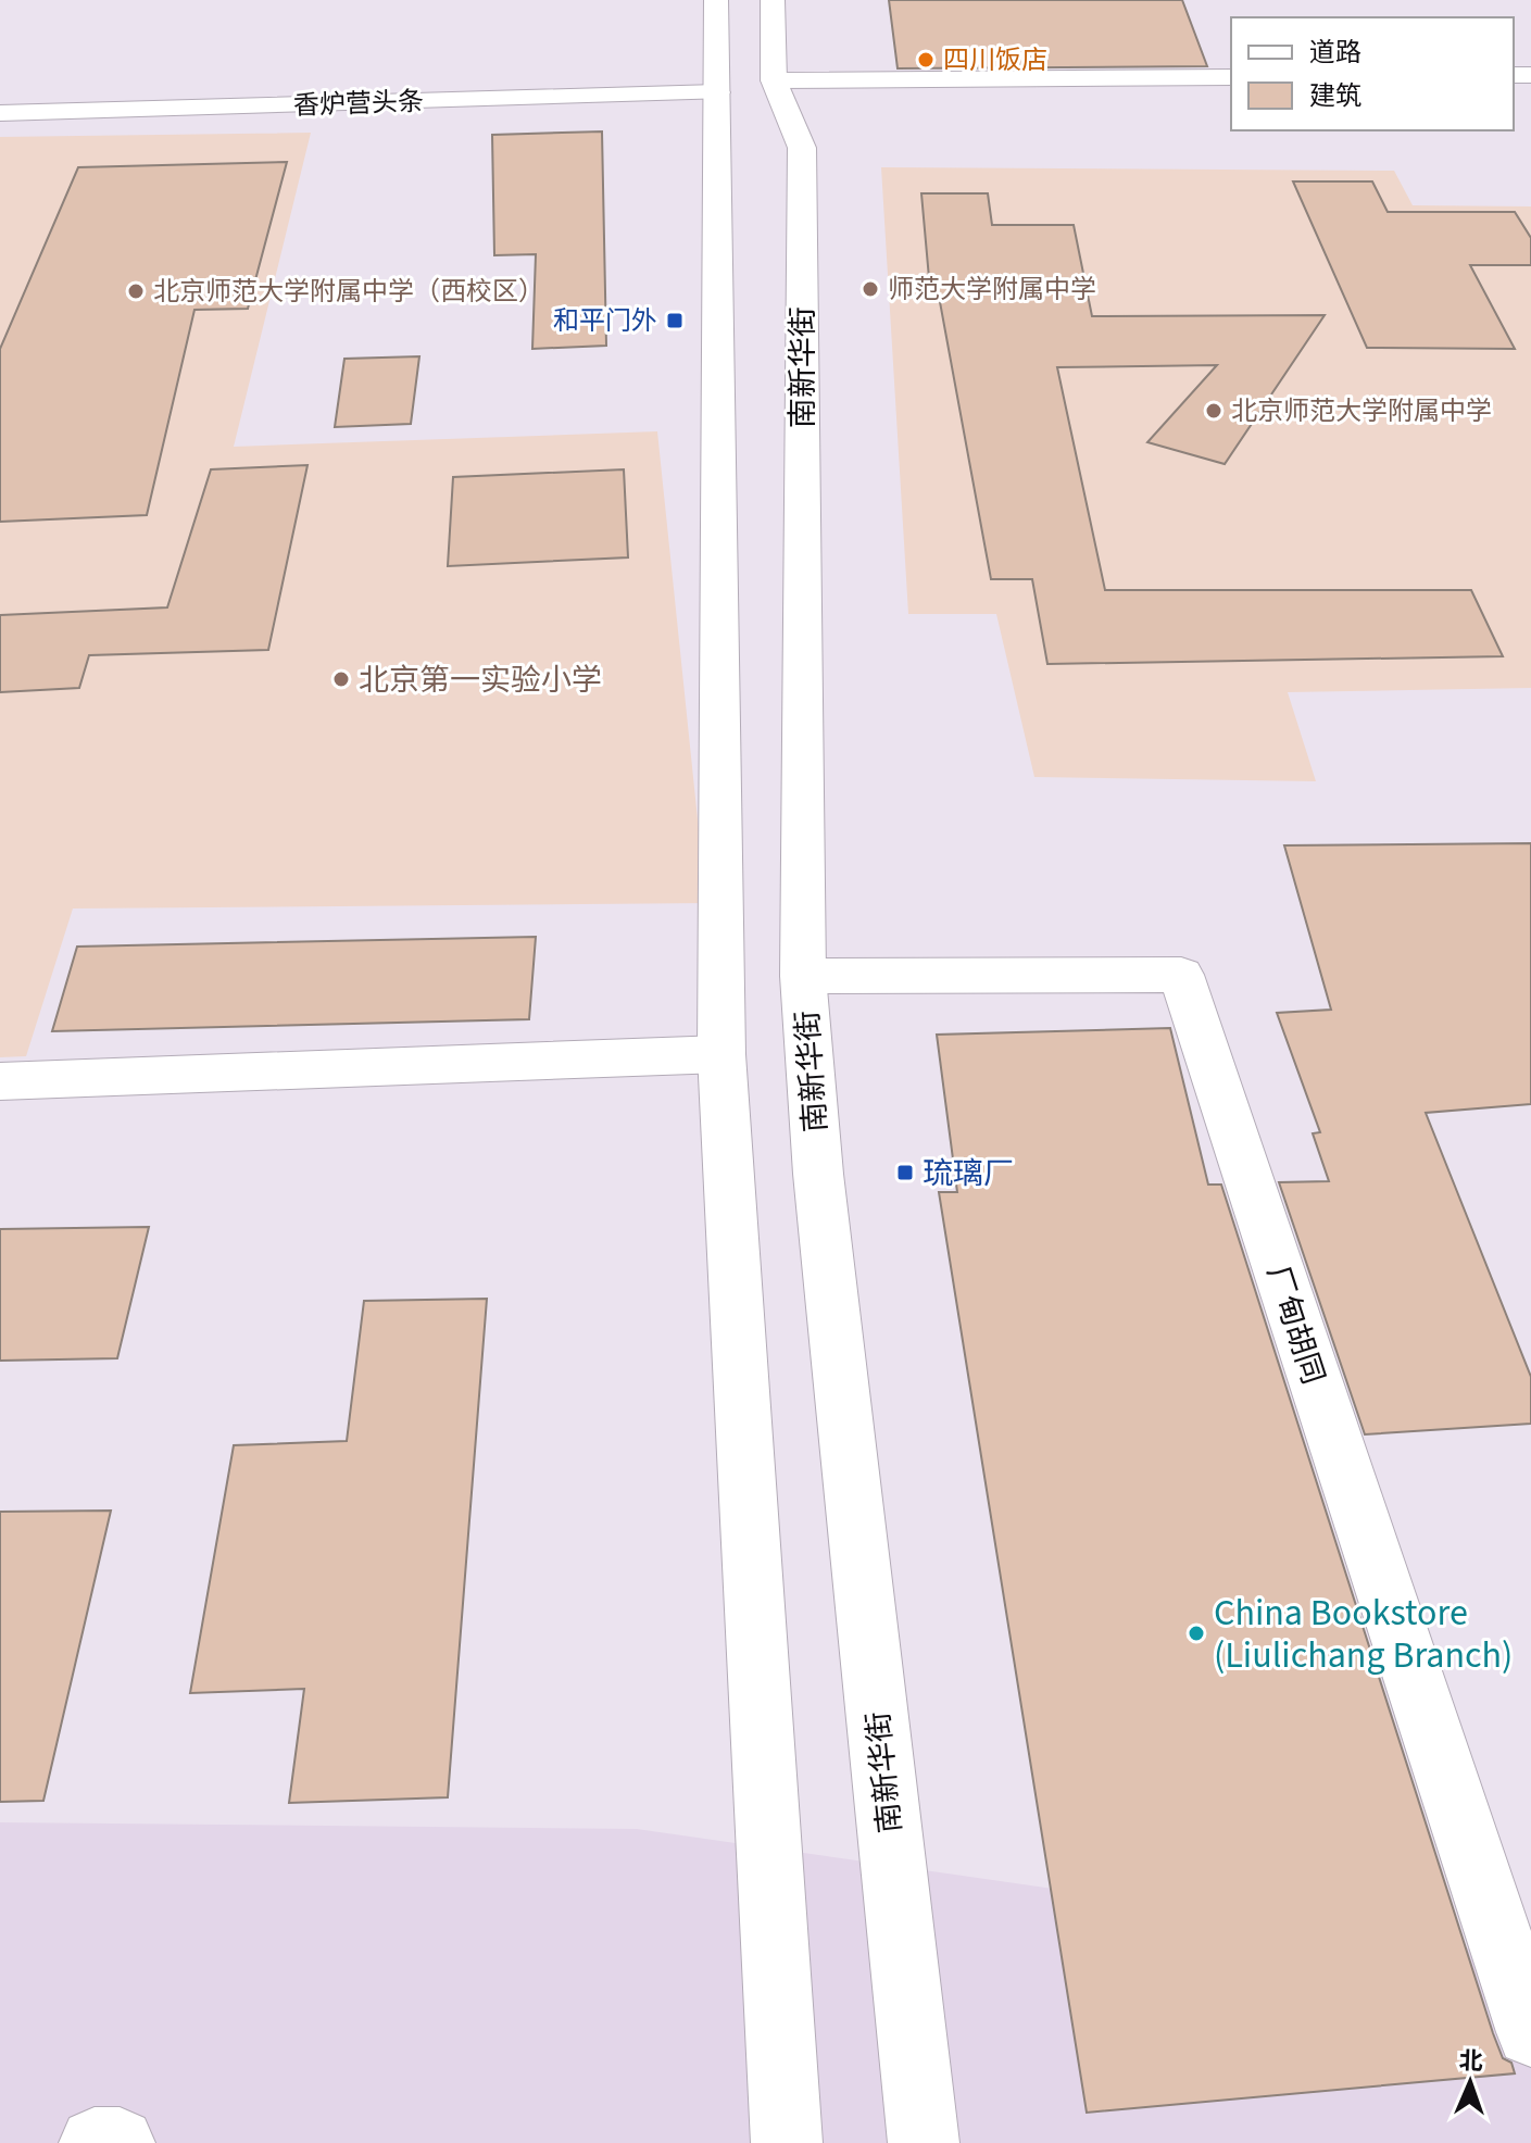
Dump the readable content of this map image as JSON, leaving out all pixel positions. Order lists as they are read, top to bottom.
{
  "streets": {
    "main road": ["香炉营头条", "南新华街", "厂甸胡同"]
  },
  "crossings": [
    ["南新华街", "厂甸胡同"]
  ],
  "places": {
    "other": [
      "四川饭店",
      "师范大学附属中学",
      "北京师范大学附属中学（西校区）",
      "北京师范大学附属中学",
      "北京第一实验小学",
      "China Bookstore (Liulichang Branch)"
    ],
    "transit": ["和平门外", "琉璃厂"]
  },
  "legend": ["道路", "建筑"],
  "north": "top"
}
